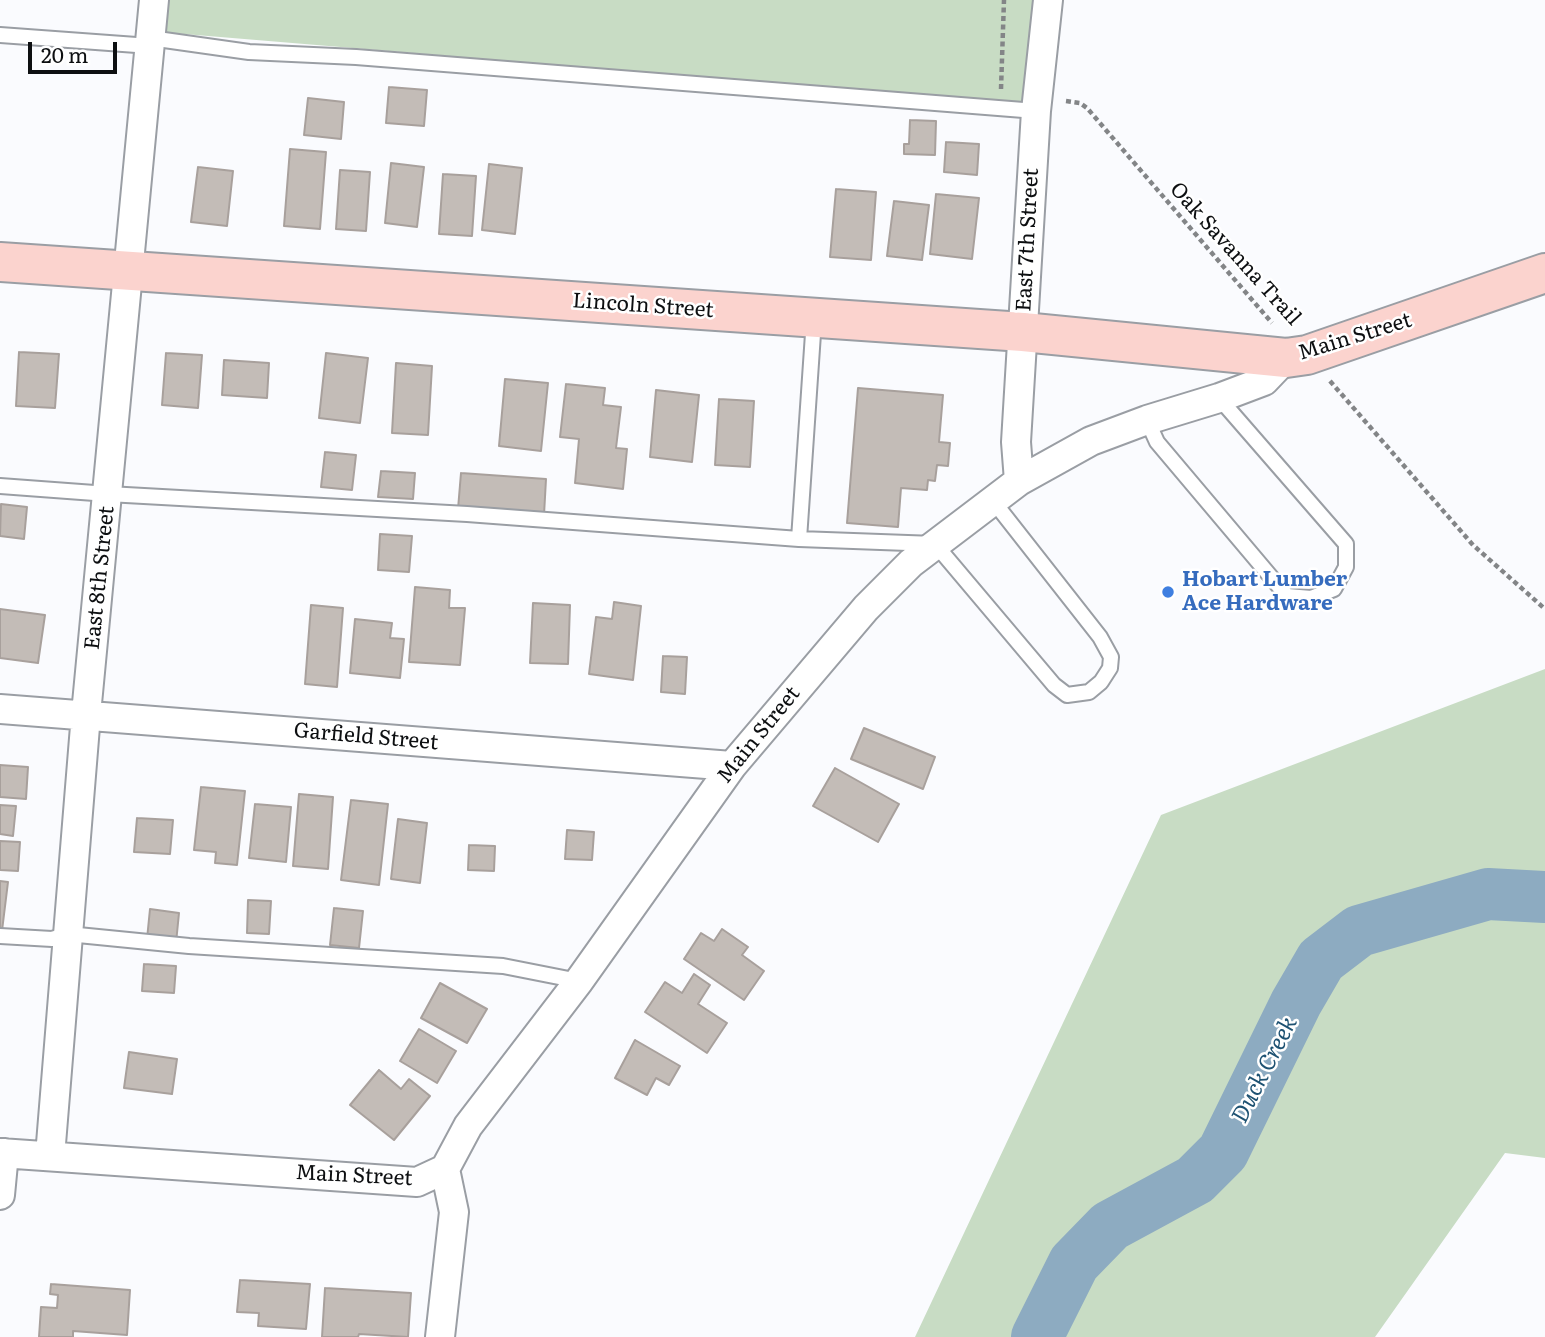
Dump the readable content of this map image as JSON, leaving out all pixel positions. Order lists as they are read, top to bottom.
{
  "streets": {
    "main road": ["Lincoln Street", "Main Street"],
    "street": ["East 7th Street", "East 8th Street", "Garfield Street"],
    "path": ["Oak Savanna Trail"]
  },
  "crossings": [
    ["East 7th Street", "Oak Savanna Trail"],
    ["East 7th Street", "Lincoln Street"],
    ["East 7th Street", "Main Street"],
    ["Oak Savanna Trail", "Lincoln Street"],
    ["Oak Savanna Trail", "Main Street"],
    ["Lincoln Street", "Main Street"],
    ["Lincoln Street", "East 8th Street"],
    ["Main Street", "East 8th Street"],
    ["Main Street", "Garfield Street"],
    ["East 8th Street", "Garfield Street"]
  ],
  "water": ["Duck Creek"],
  "places": ["Hobart Lumber Ace Hardware"],
  "scale_bar": "20 m"
}
